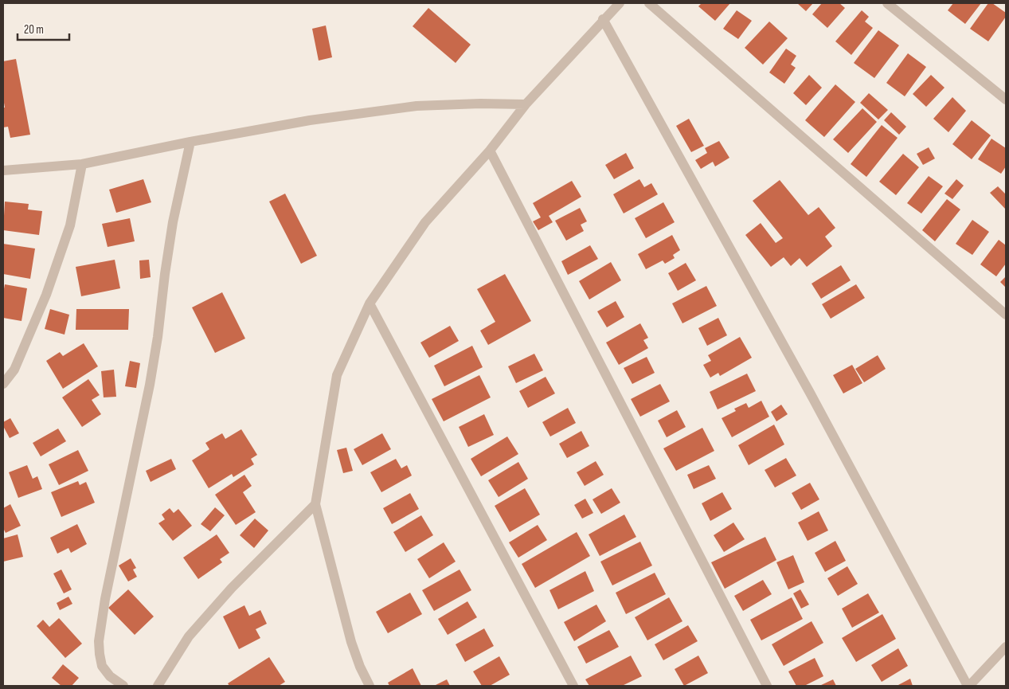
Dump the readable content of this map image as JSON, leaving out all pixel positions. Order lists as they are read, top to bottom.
{
  "scale_bar": "20 m"
}
